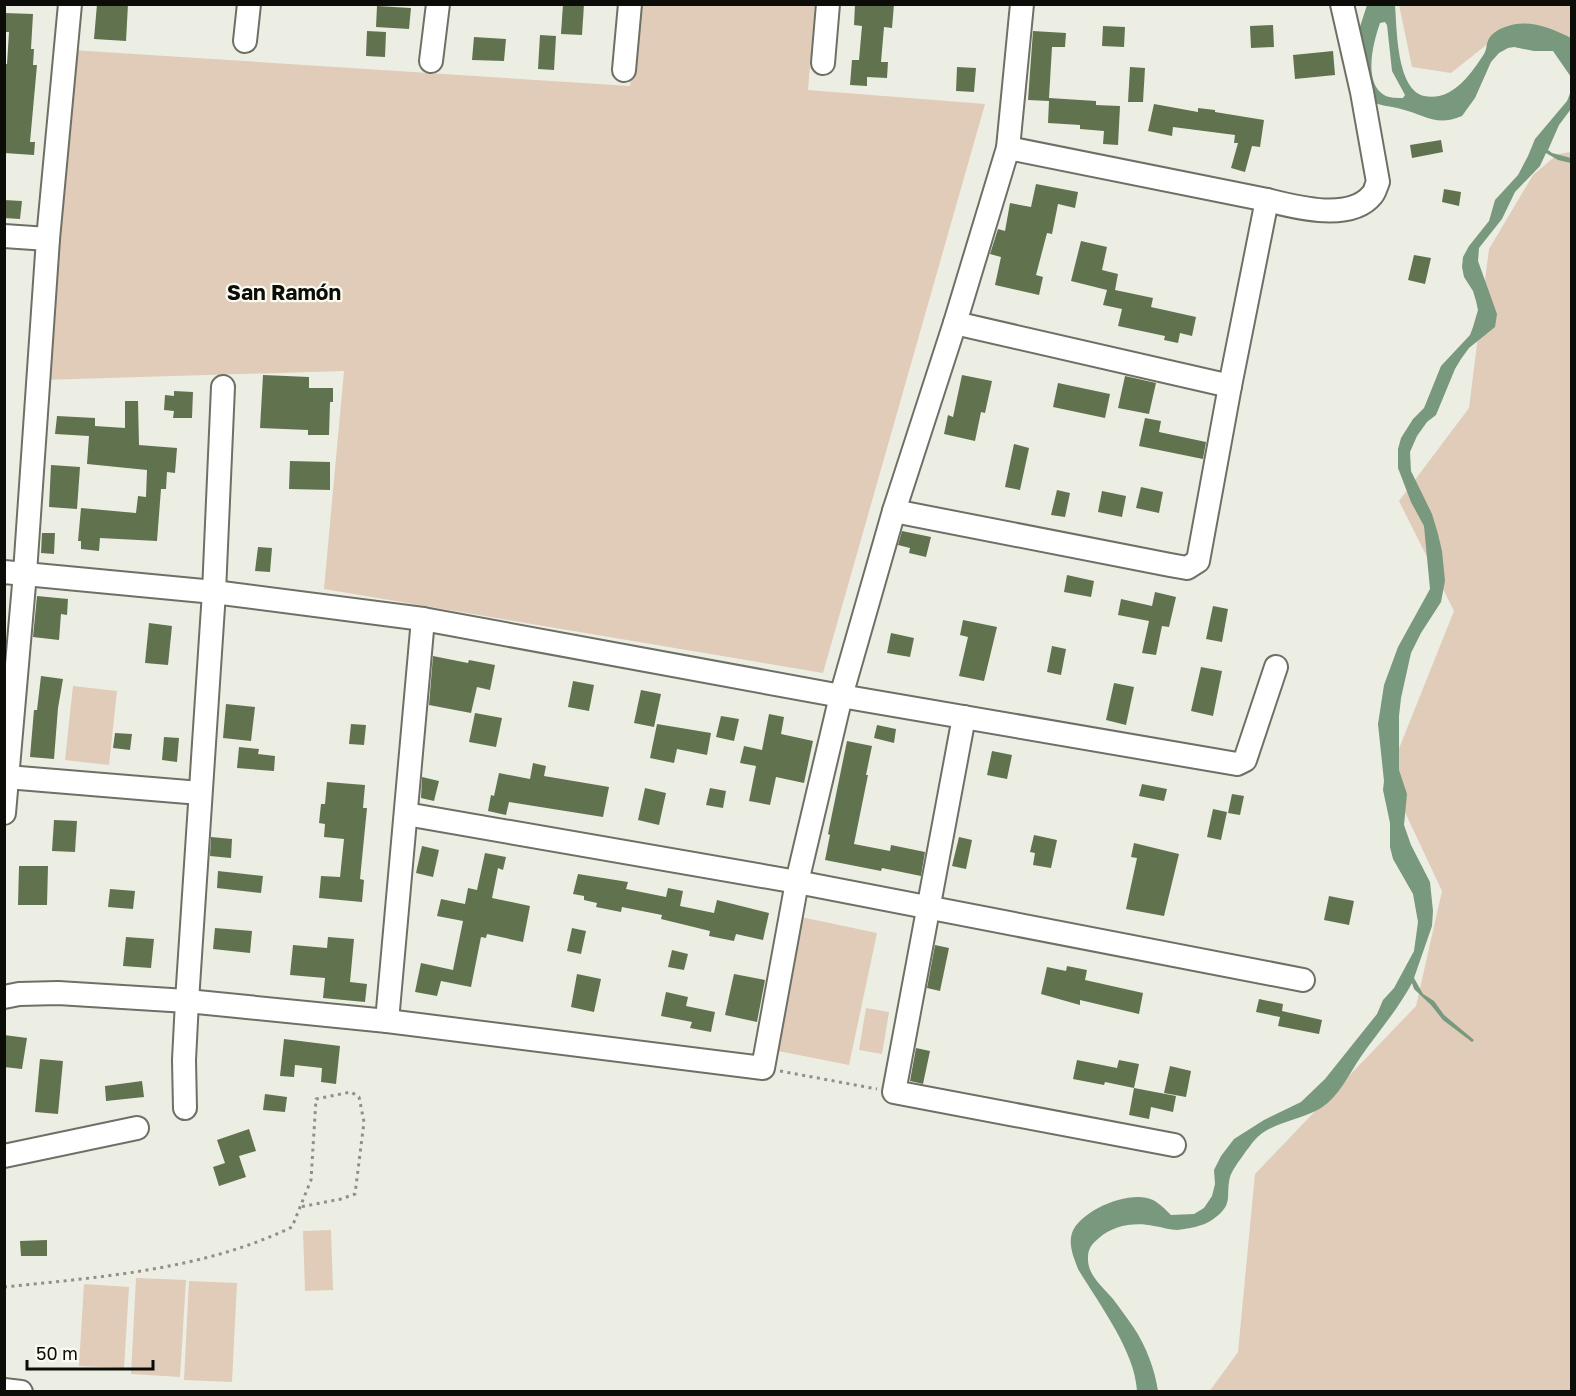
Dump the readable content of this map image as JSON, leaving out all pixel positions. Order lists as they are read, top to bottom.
{
  "districts": ["San Ramón"],
  "scale_bar": "50 m"
}
